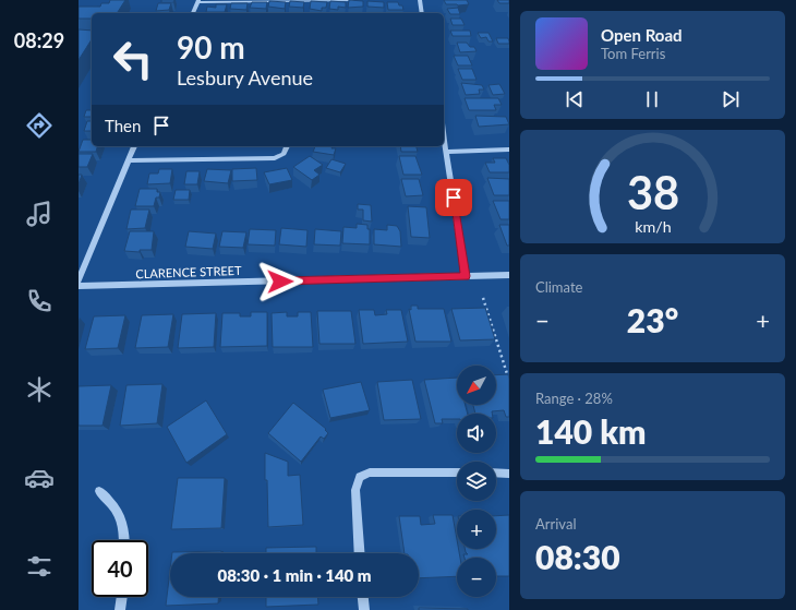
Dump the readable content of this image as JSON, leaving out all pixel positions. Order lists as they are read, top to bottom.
{
  "streets": {
    "street": ["CLARENCE STREET"]
  },
  "north": "bottom left",
  "page": {
    "tabs": "08:29",
    "turn": ["90 m", "Lesbury Avenue"],
    "song": ["Open Road", "Tom Ferris"],
    "then": "Then",
    "tile": [
      "Climate",
      ["Range · 28%", "140 km"],
      ["Arrival", "08:30"]
    ],
    "heat": ["−", "23°", "+"],
    "map_buttons": ["+", "−"],
    "limit": "40",
    "trip": "08:30 · 1 min · 140 m",
    "gauge": ["38", "km/h"]
  }
}
